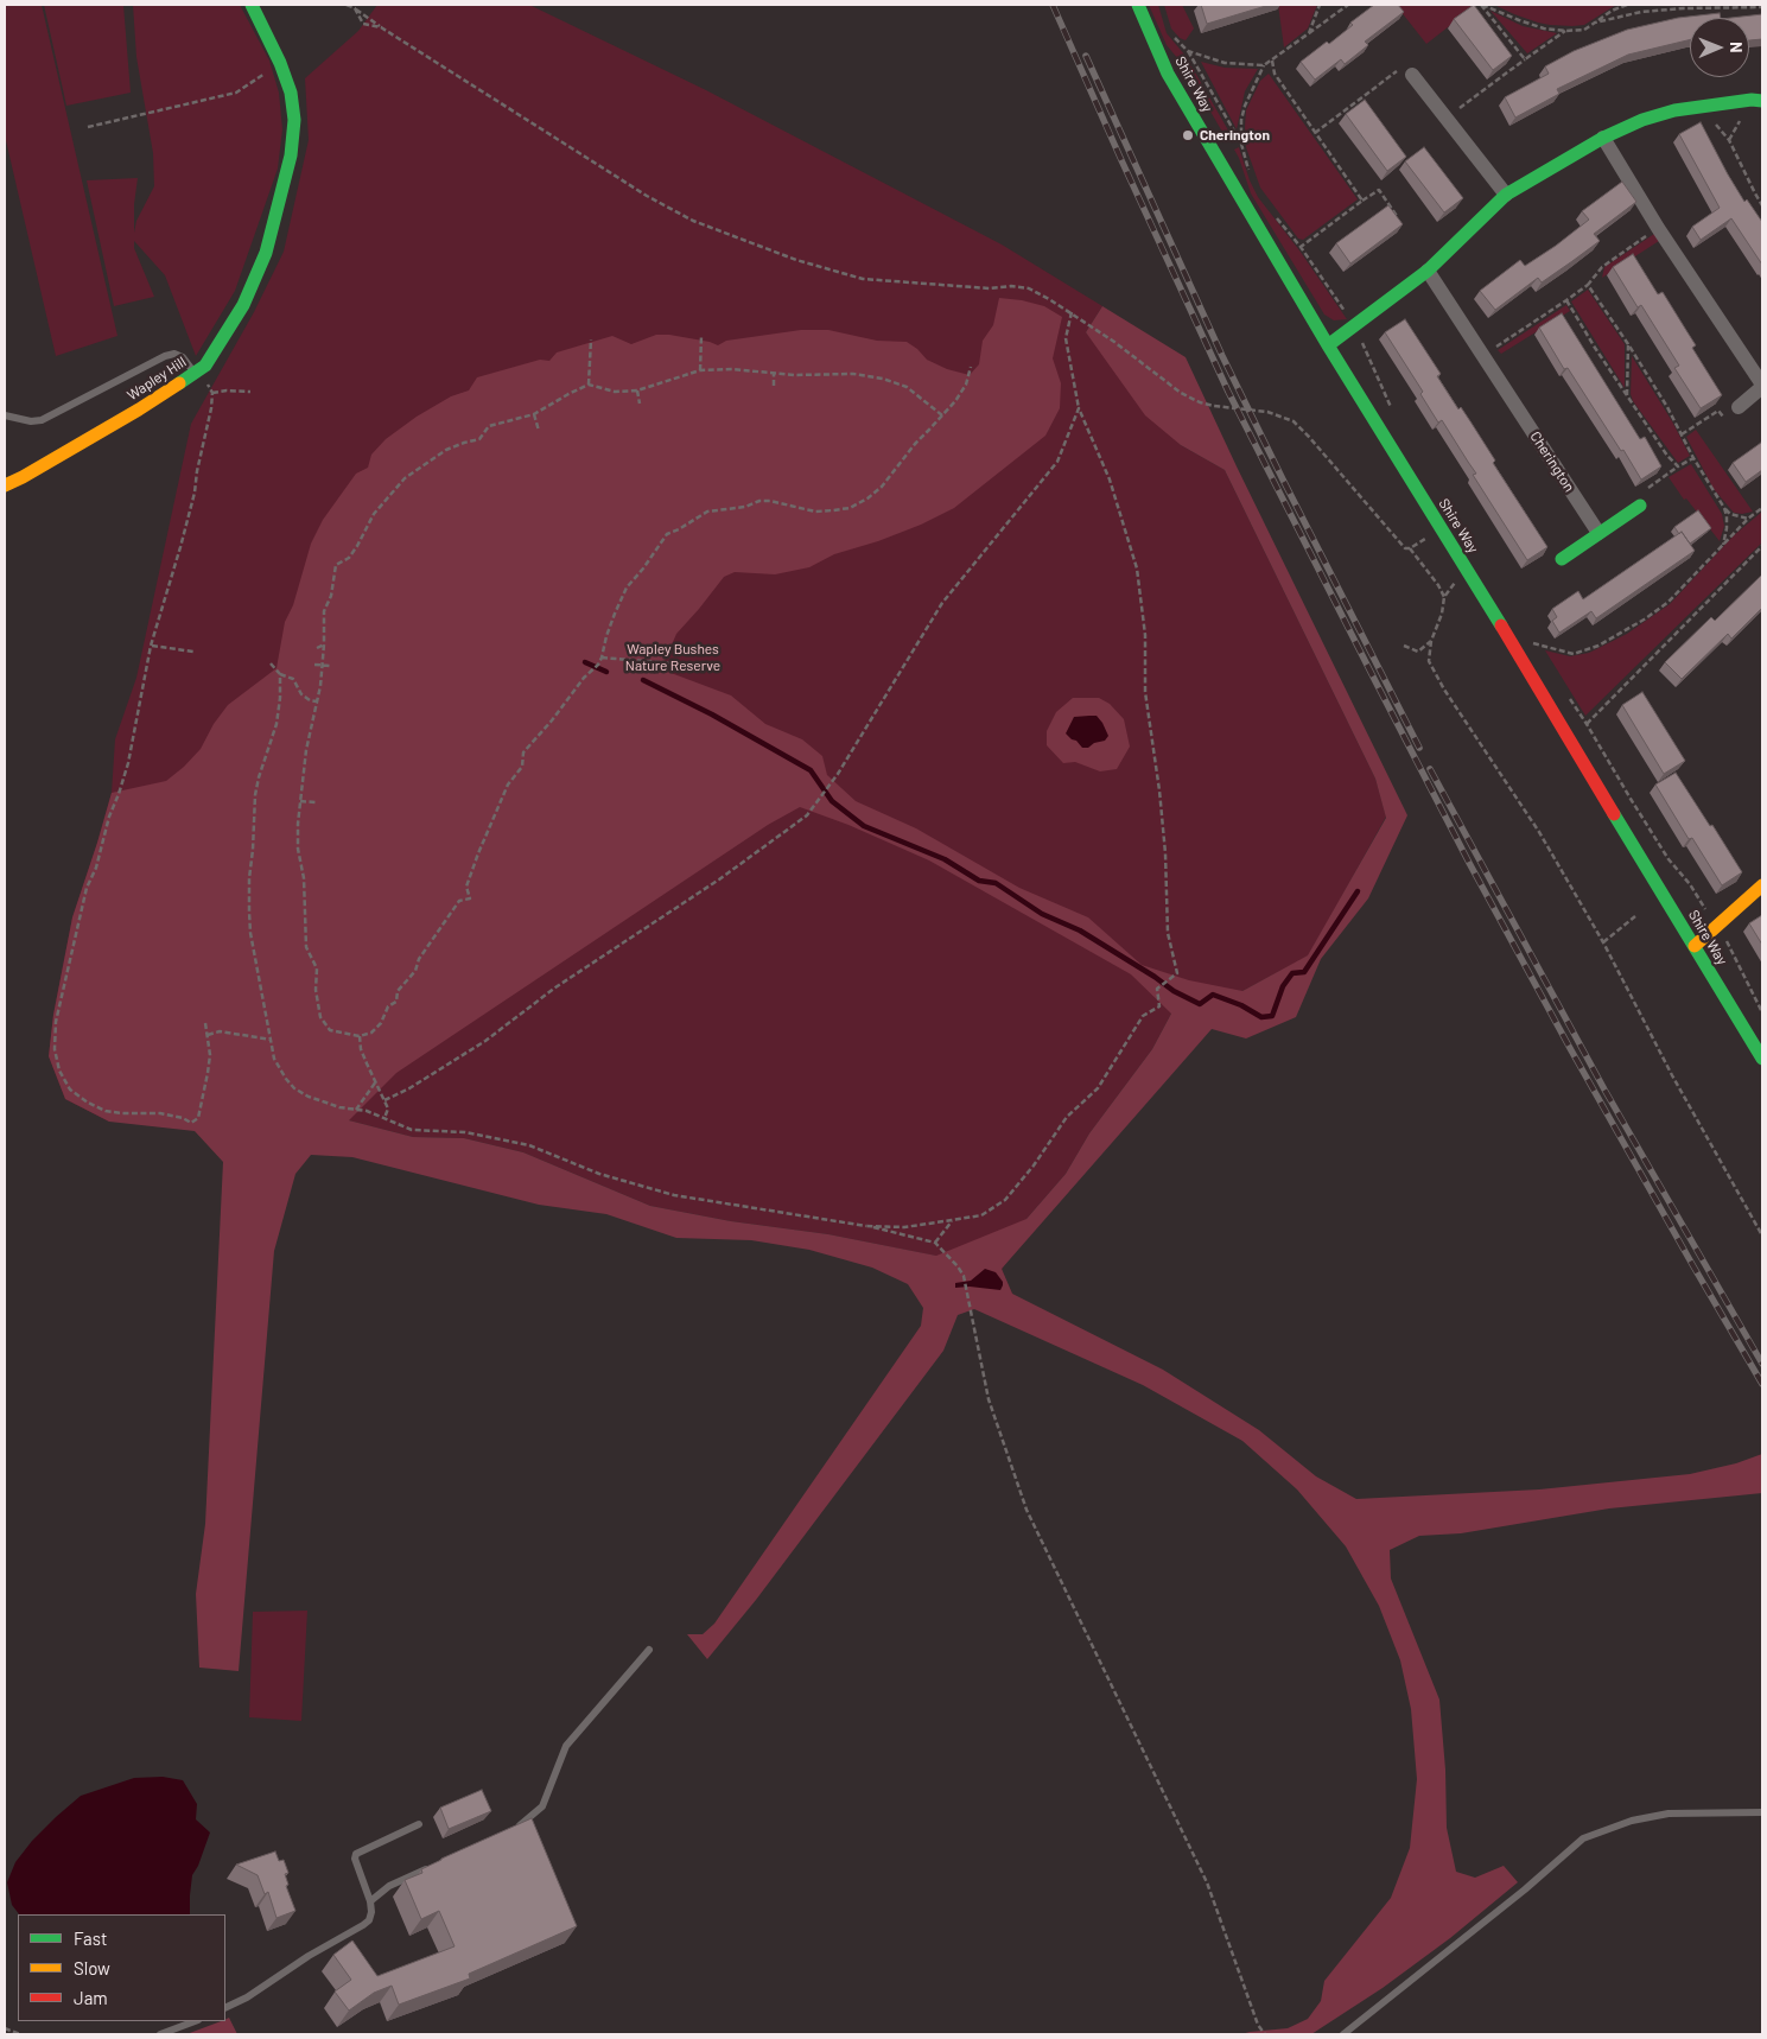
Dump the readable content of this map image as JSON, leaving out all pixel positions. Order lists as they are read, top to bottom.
{
  "streets": {
    "street": ["Shire Way", "Wapley Hill", "Cherington"]
  },
  "parks": ["Wapley Bushes Nature Reserve"],
  "places": ["Cherington"],
  "legend": ["Fast", "Slow", "Jam"],
  "north": "right"
}
